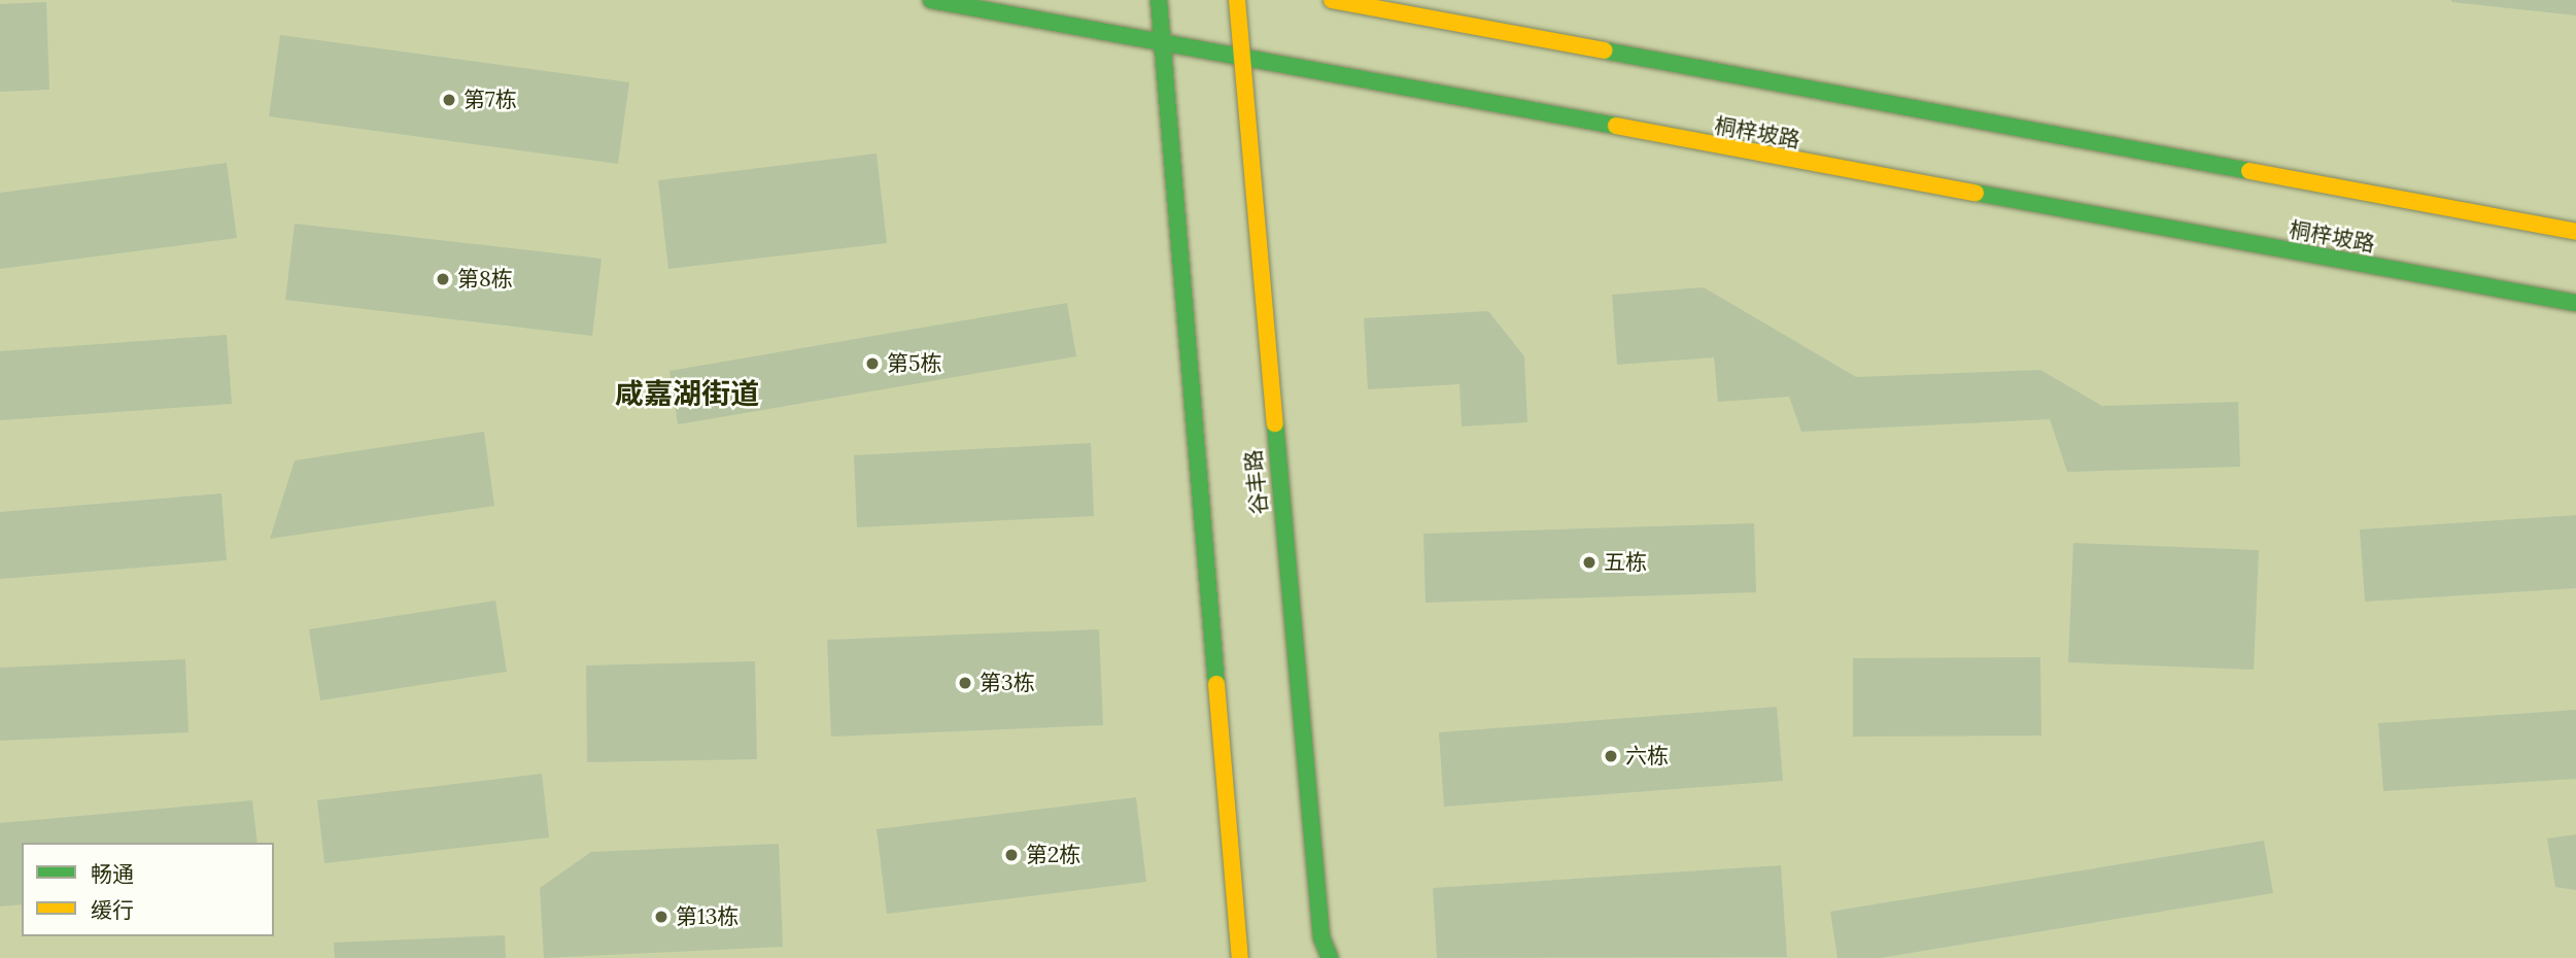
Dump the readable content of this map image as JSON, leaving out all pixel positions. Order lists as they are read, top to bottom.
{
  "streets": {
    "main road": ["桐梓坡路", "谷丰路"]
  },
  "crossings": [
    ["桐梓坡路", "谷丰路"]
  ],
  "districts": ["咸嘉湖街道"],
  "places": [
    "第7栋",
    "第8栋",
    "第5栋",
    "五栋",
    "第3栋",
    "六栋",
    "第2栋",
    "第13栋"
  ],
  "legend": ["畅通", "缓行"]
}
